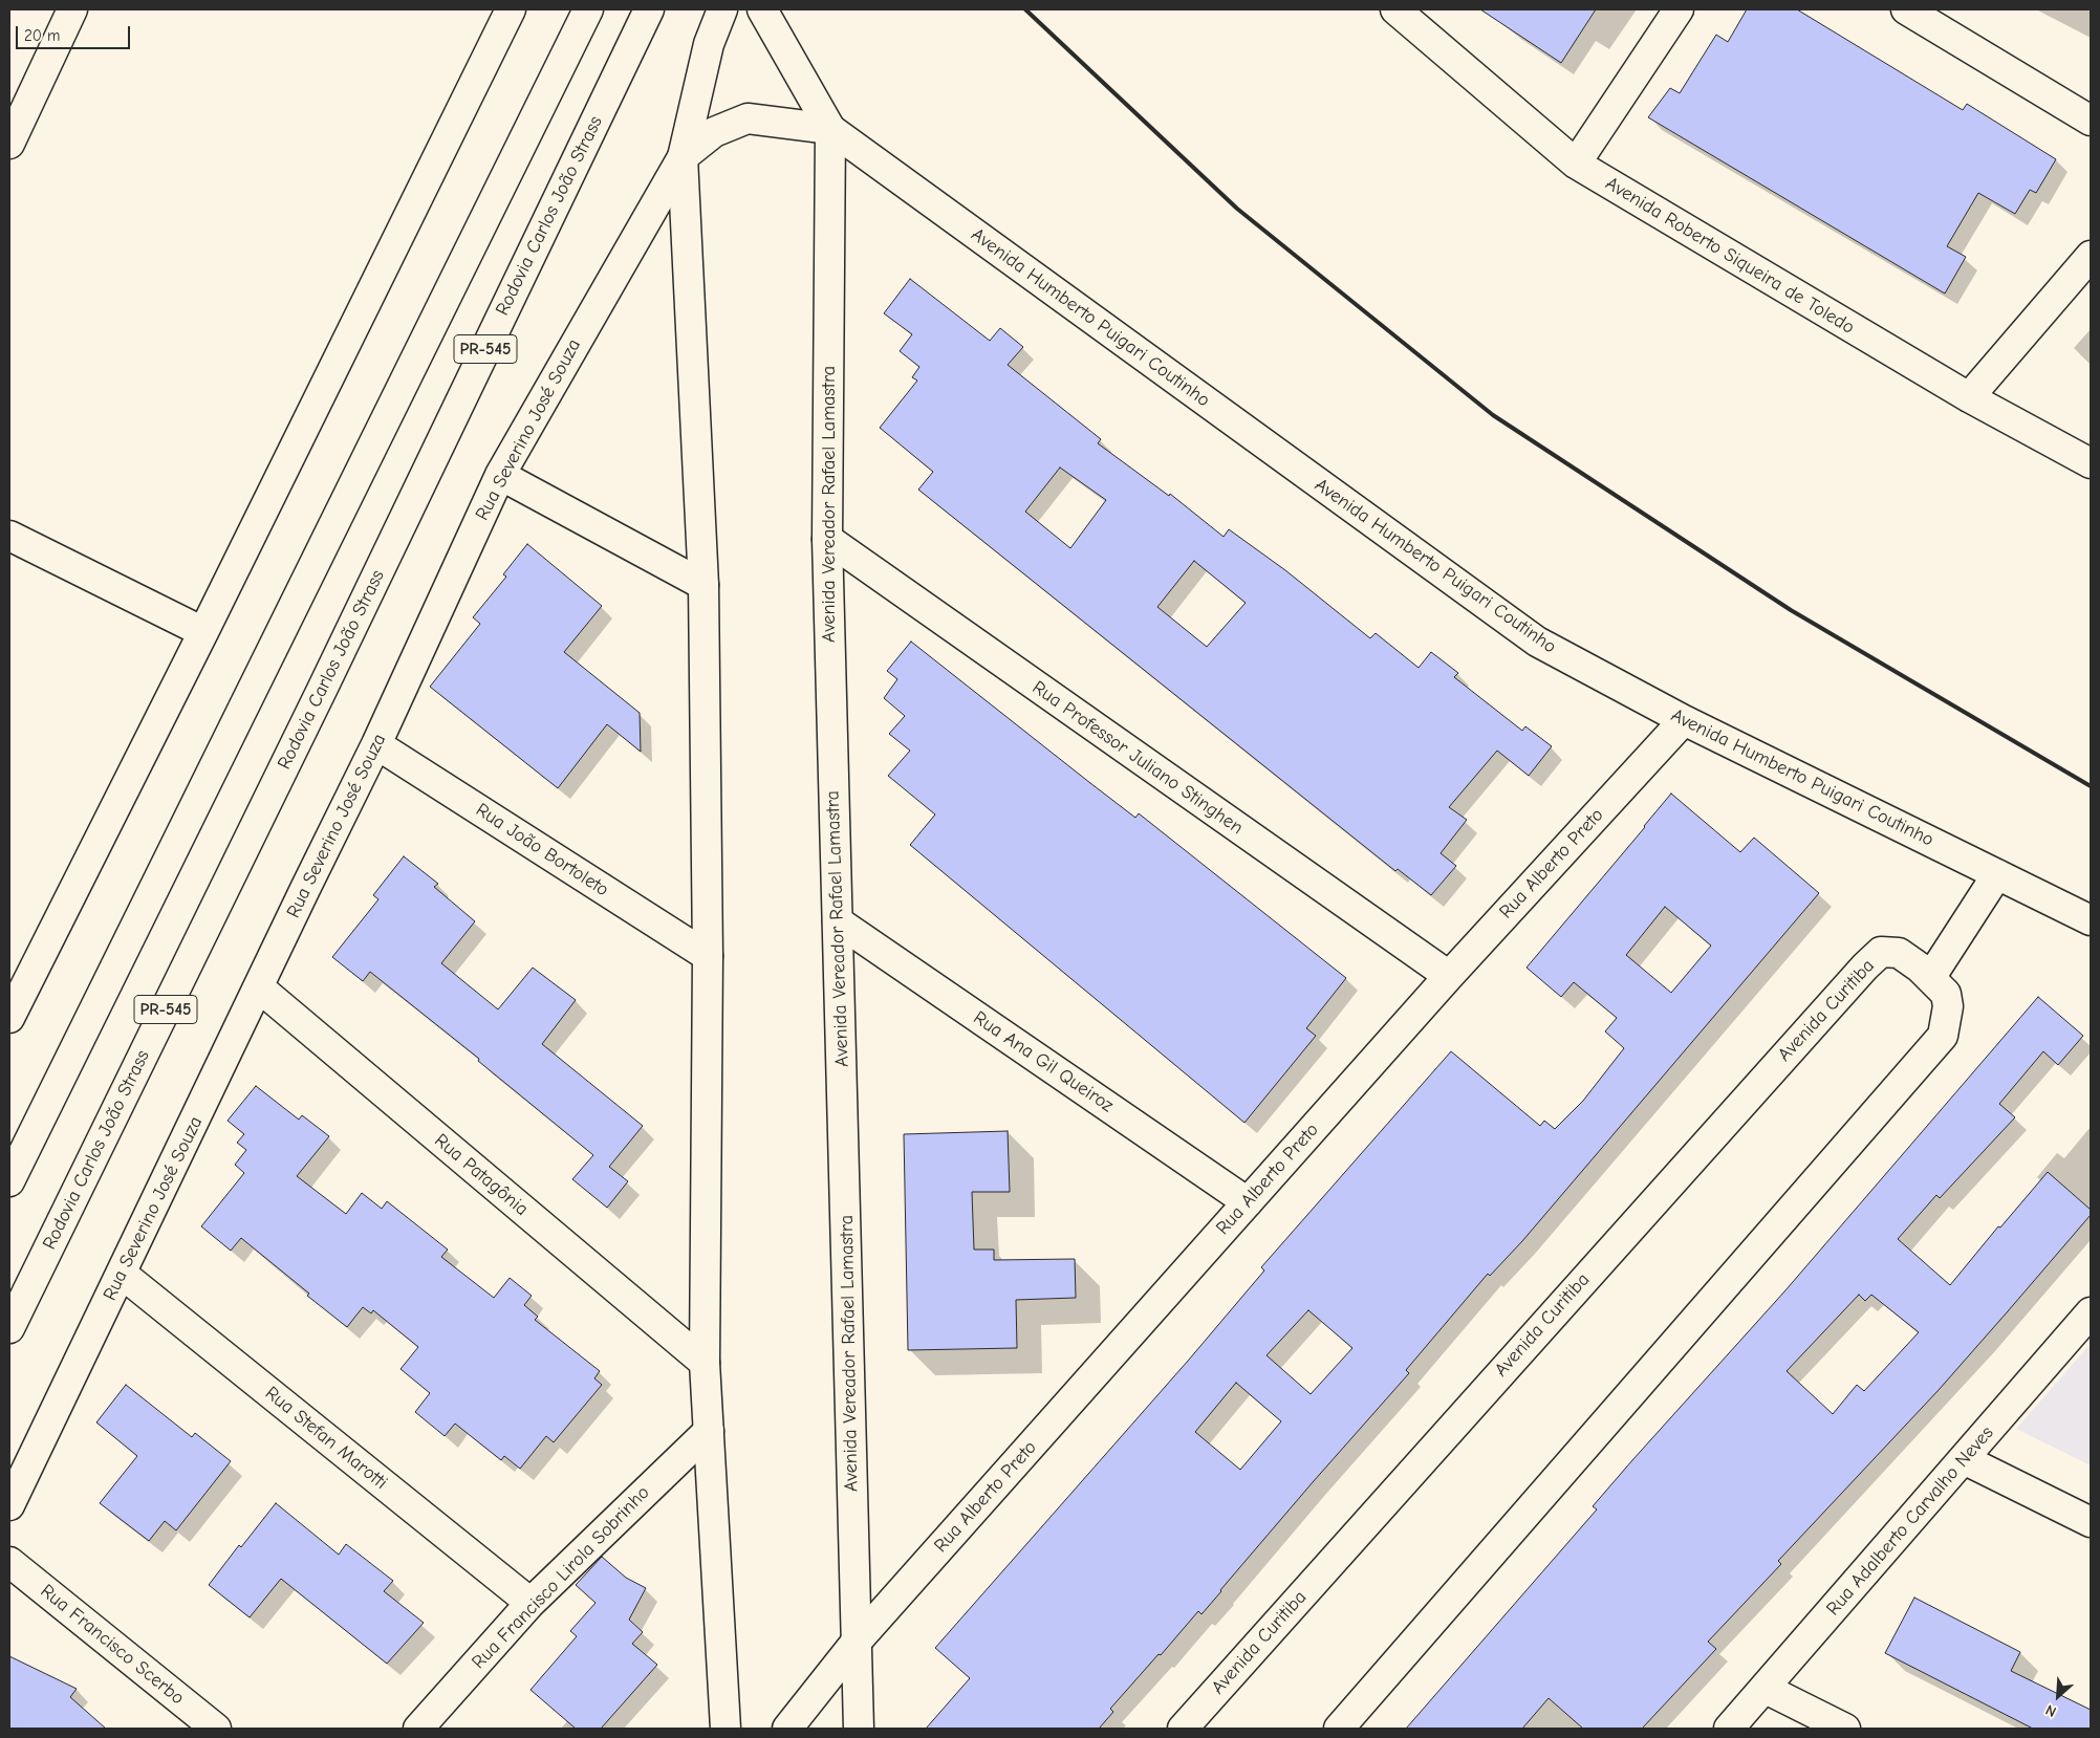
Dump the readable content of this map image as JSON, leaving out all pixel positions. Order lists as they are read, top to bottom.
{
  "streets": {
    "main road": [
      "Rodovia Carlos João Strass",
      "Avenida Roberto Siqueira de Toledo",
      "Avenida Humberto Puigari Coutinho",
      "PR-545",
      "Rua Severino José Souza",
      "Avenida Vereador Rafael Lamastra",
      "Rua Professor Juliano Stinghen",
      "Rua João Bortoleto",
      "Rua Alberto Preto",
      "Avenida Curitiba",
      "Rua Ana Gil Queiroz",
      "Rua Patagônia",
      "Rua Stefan Marotti",
      "Rua Adalberto Carvalho Neves",
      "Rua Francisco Lirola Sobrinho",
      "Rua Francisco Scerbo"
    ]
  },
  "crossings": [
    ["Avenida Humberto Puigari Coutinho", "Avenida Vereador Rafael Lamastra"],
    ["Avenida Humberto Puigari Coutinho", "Rua Alberto Preto"],
    ["Rua Severino José Souza", "Rua João Bortoleto"],
    ["Rua Severino José Souza", "Rua Patagônia"],
    ["Rua Severino José Souza", "Rua Stefan Marotti"],
    ["Avenida Vereador Rafael Lamastra", "Rua Professor Juliano Stinghen"],
    ["Avenida Vereador Rafael Lamastra", "Rua Alberto Preto"],
    ["Avenida Vereador Rafael Lamastra", "Rua Ana Gil Queiroz"],
    ["Rua Professor Juliano Stinghen", "Rua Alberto Preto"],
    ["Rua Alberto Preto", "Rua Ana Gil Queiroz"],
    ["Rua Stefan Marotti", "Rua Francisco Lirola Sobrinho"]
  ],
  "scale_bar": "20 m",
  "north": "bottom left"
}
